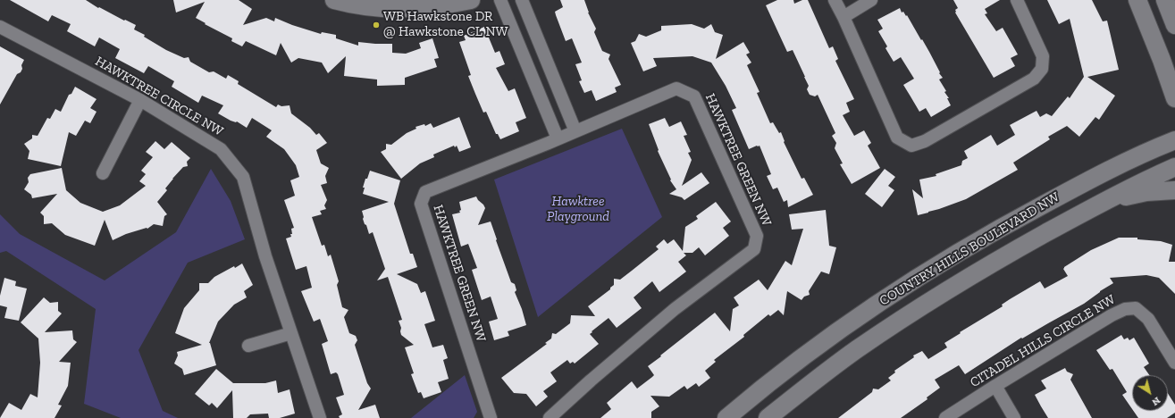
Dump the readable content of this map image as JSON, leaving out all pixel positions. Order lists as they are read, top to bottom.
{
  "streets": {
    "main road": ["COUNTRY HILLS BOULEVARD NW"],
    "street": ["HAWKTREE CIRCLE NW", "HAWKTREE GREEN NW", "CITADEL HILLS CIRCLE NW"]
  },
  "parks": ["Hawktree Playground"],
  "places": ["WB Hawkstone DR @ Hawkstone CL NW"],
  "north": "bottom right"
}
